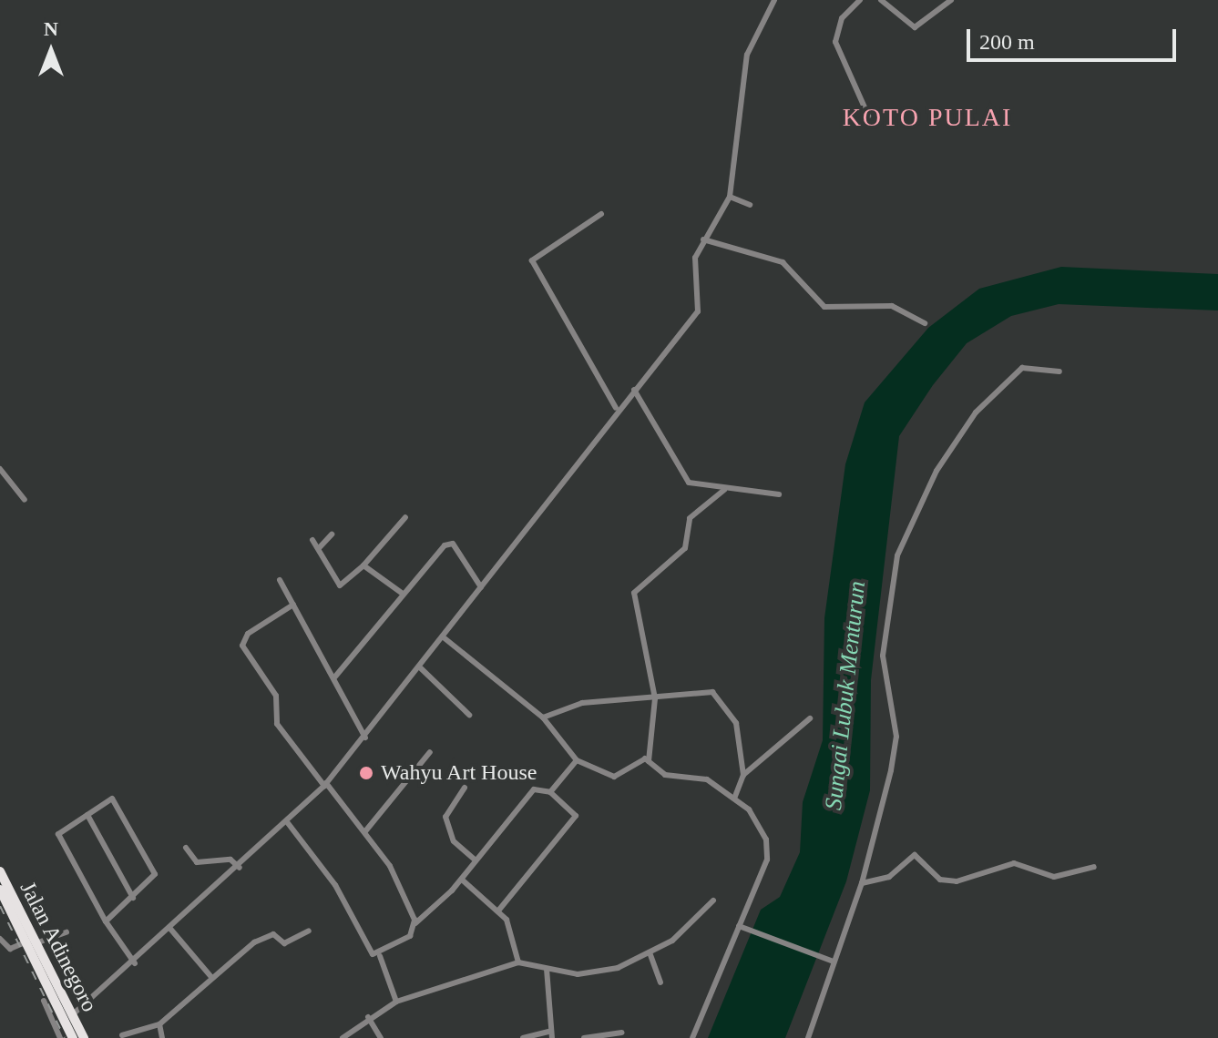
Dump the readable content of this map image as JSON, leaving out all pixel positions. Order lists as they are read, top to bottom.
{
  "streets": {
    "highway": ["Jalan Adinegoro"]
  },
  "districts": ["KOTO PULAI"],
  "water": ["Sungai Lubuk Menturun"],
  "places": ["Wahyu Art House"],
  "scale_bar": "200 m",
  "north": "top"
}
